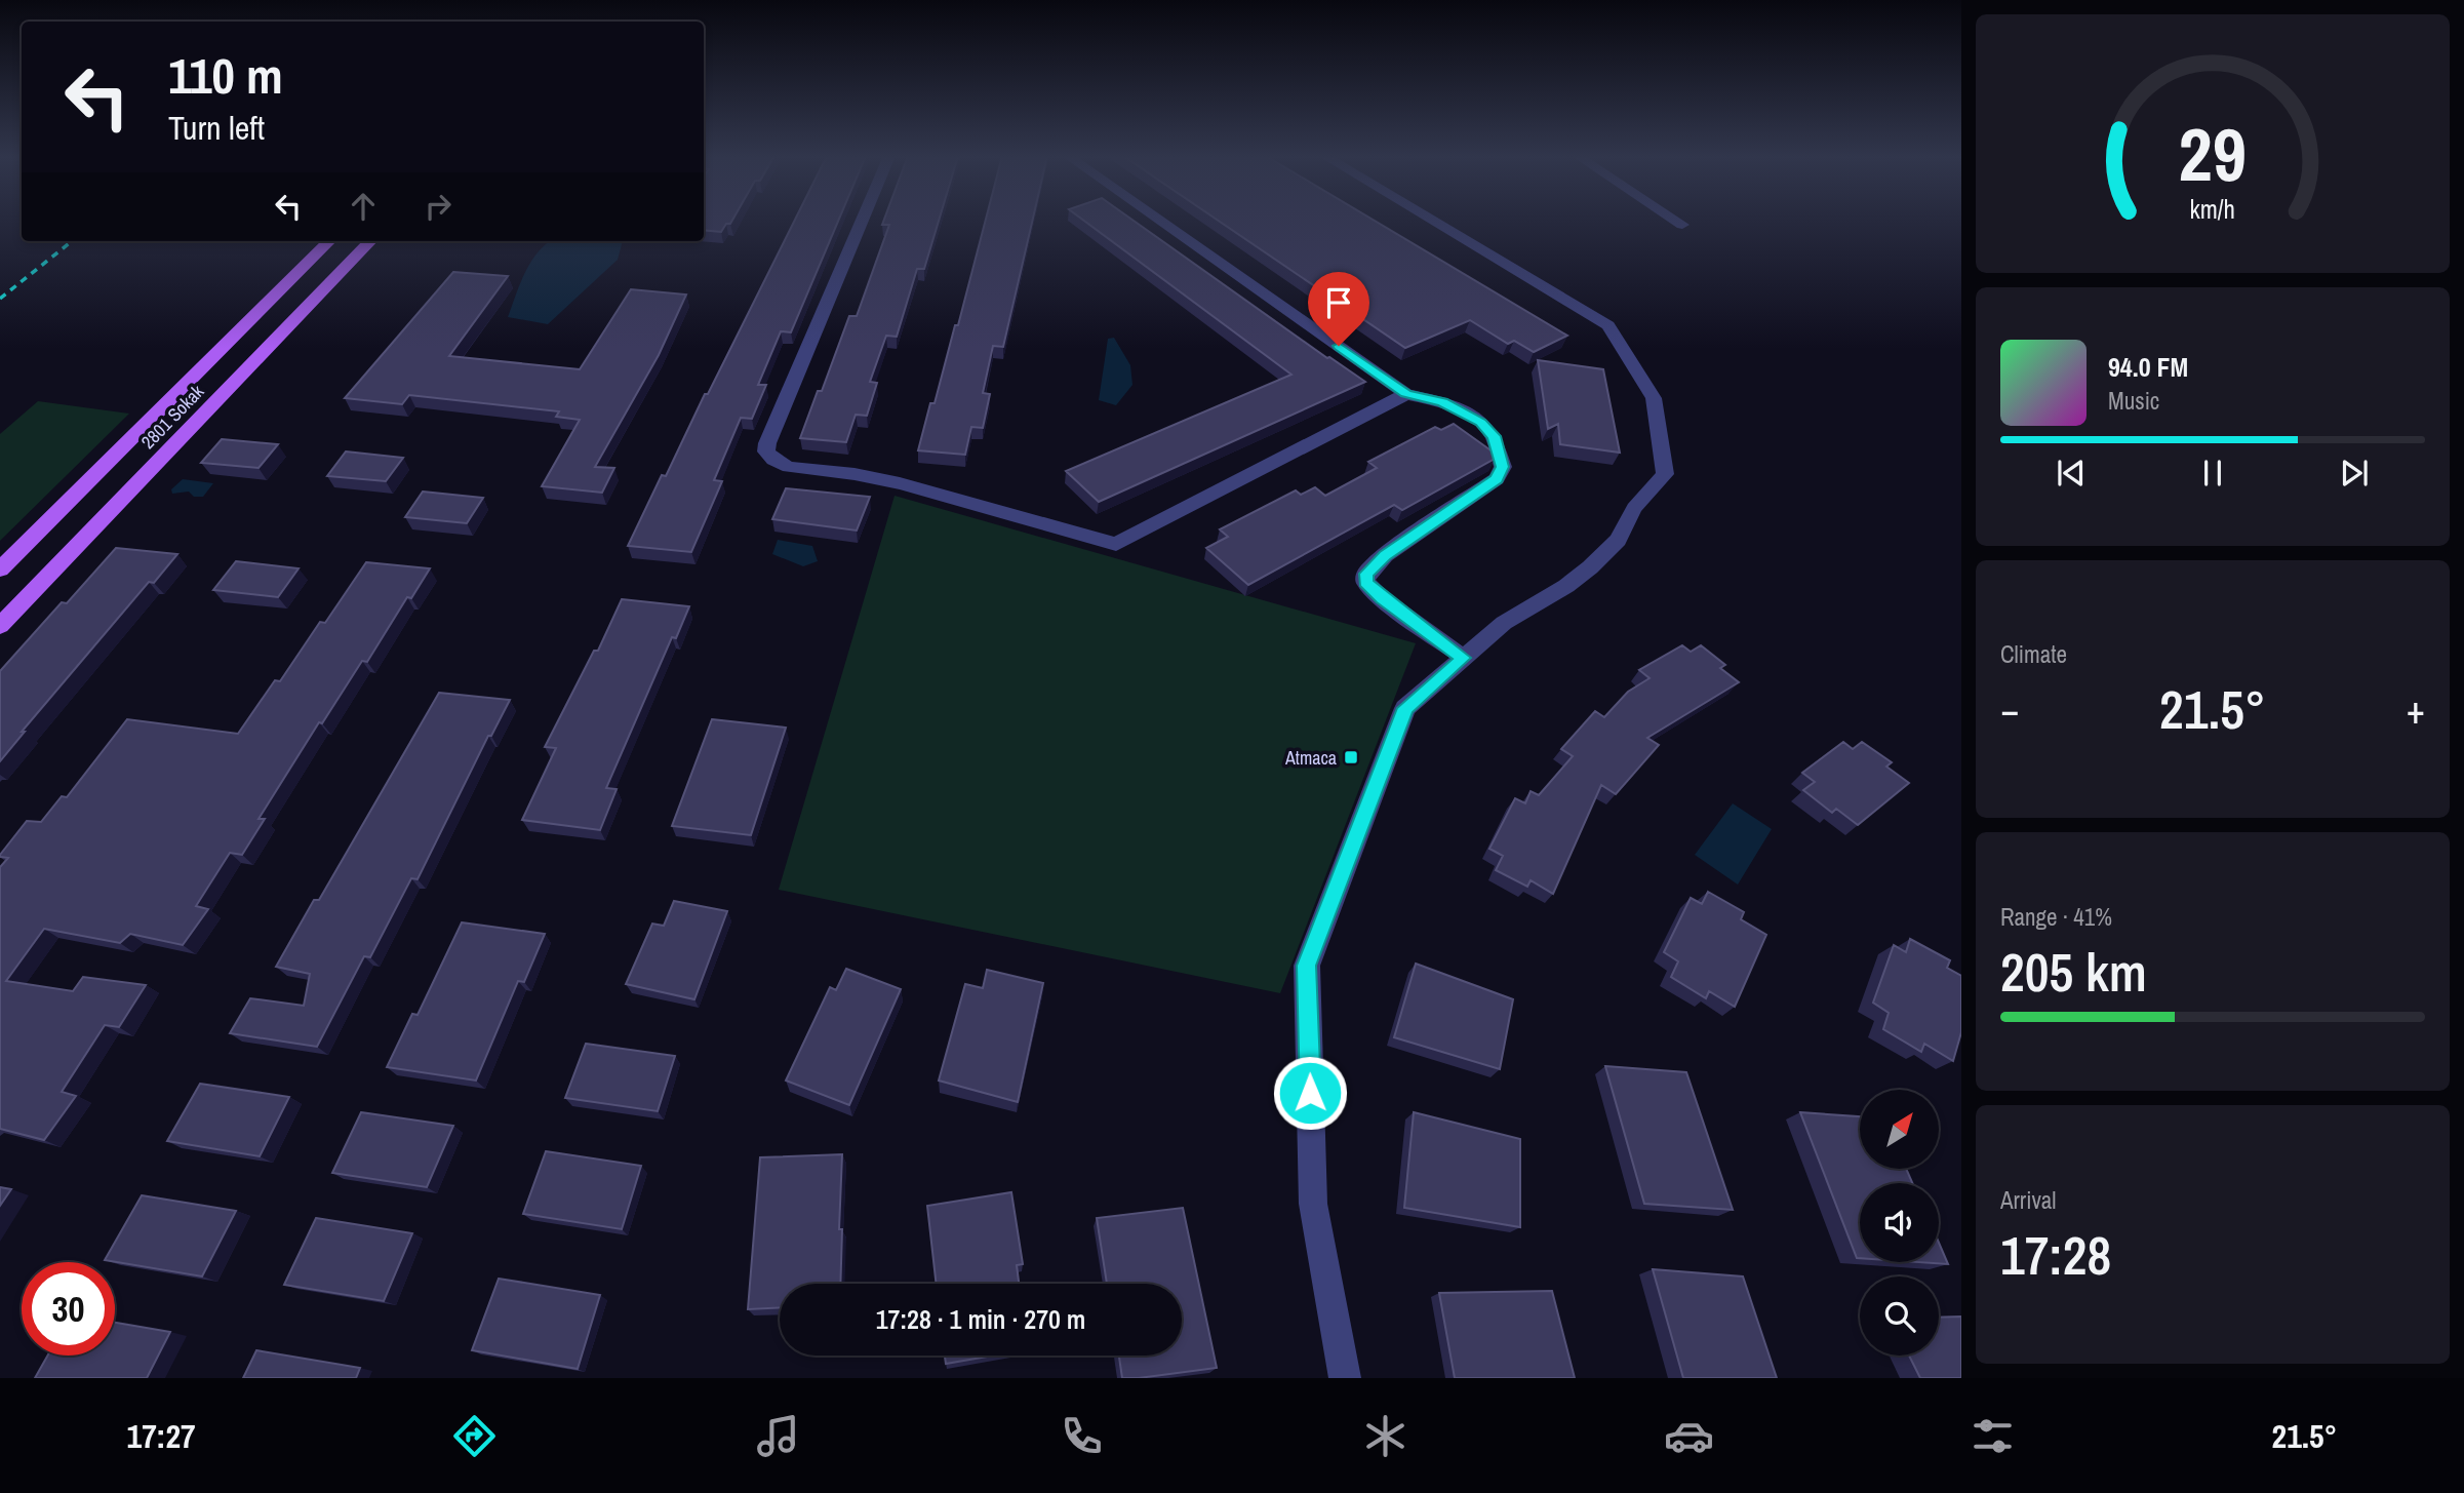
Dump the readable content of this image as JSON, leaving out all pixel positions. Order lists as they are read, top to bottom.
{
  "streets": {
    "main road": ["2801 Sokak"]
  },
  "places": {
    "transit": ["Atmaca"]
  },
  "north": "top right",
  "page": {
    "turn": ["110 m", "Turn left"],
    "song": ["94.0 FM", "Music"],
    "tile": [
      "Climate",
      ["Range · 41%", "205 km"],
      ["Arrival", "17:28"]
    ],
    "heat": ["−", "21.5°", "+"],
    "limit": "30",
    "trip": "17:28 · 1 min · 270 m",
    "tabs": ["17:27", "21.5°"],
    "gauge": ["29", "km/h"]
  }
}
